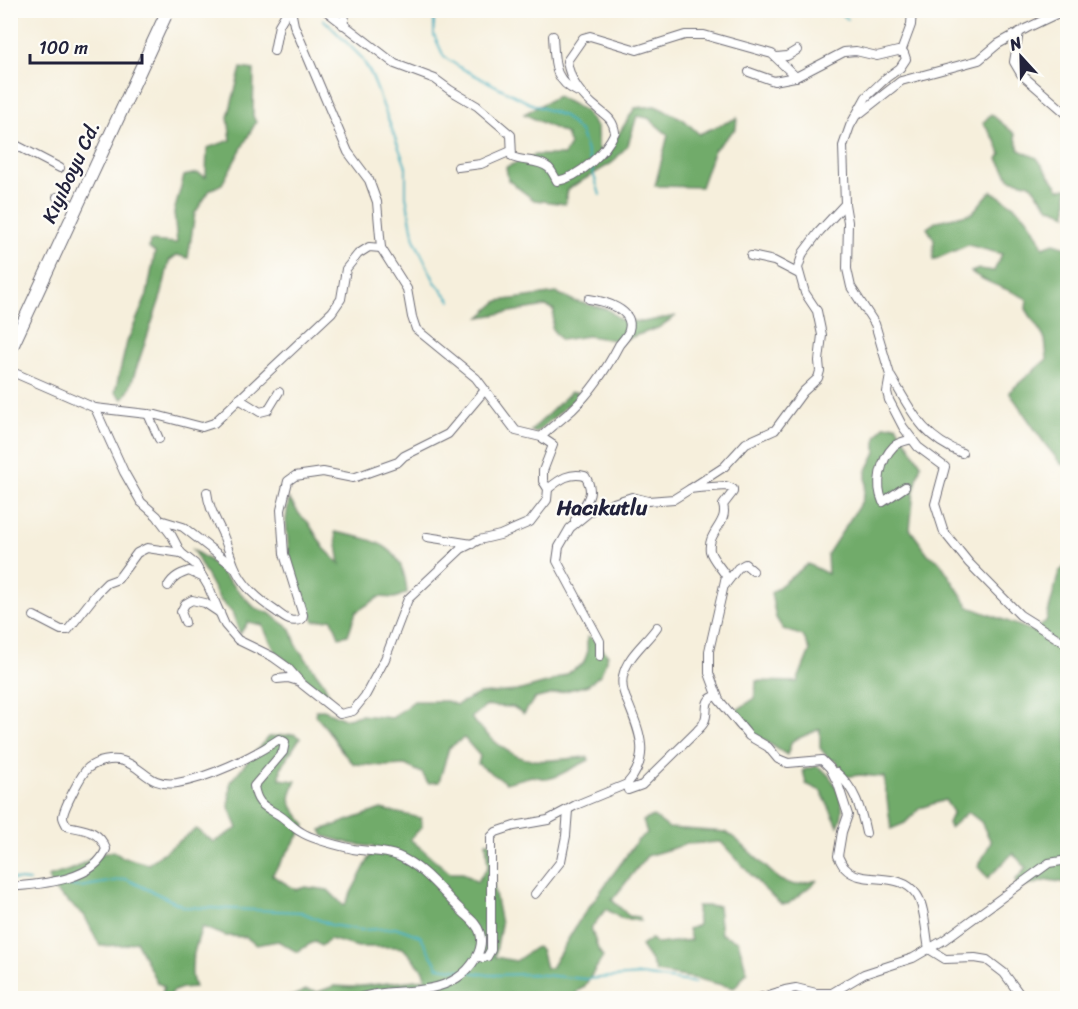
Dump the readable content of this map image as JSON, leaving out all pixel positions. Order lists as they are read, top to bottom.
{
  "streets": {
    "street": ["Kıyıboyu Cd."]
  },
  "districts": ["Hacıkutlu"],
  "scale_bar": "100 m",
  "north": "top"
}
